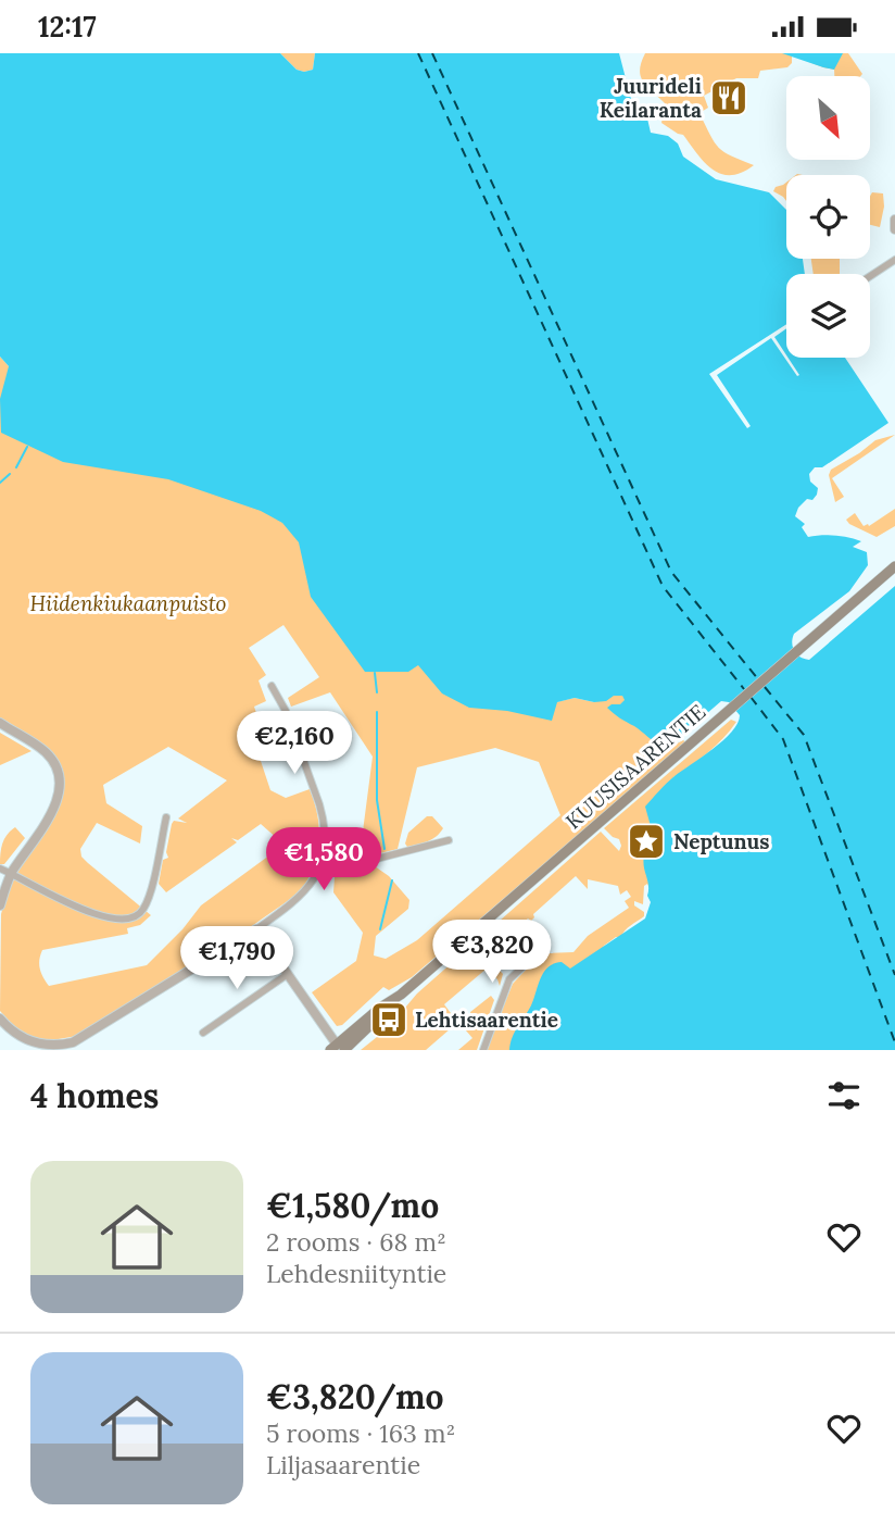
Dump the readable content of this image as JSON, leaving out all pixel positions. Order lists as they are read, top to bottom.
{
  "streets": {
    "main road": ["KUUSISAARENTIE"]
  },
  "parks": ["Hiidenkiukaanpuisto"],
  "places": {
    "restaurant": ["Juurideli Keilaranta"],
    "place": ["Neptunus"],
    "bus stop": ["Lehtisaarentie"]
  },
  "north": "bottom right",
  "page": {
    "status": "12:17",
    "price": [
      "€2,160",
      "€1,580",
      "€3,820",
      "€1,790"
    ],
    "heading": "4 homes",
    "list": [
      {
        "name": "€1,580/mo",
        "note": "2 rooms · 68 m² · Lehdesniityntie"
      },
      {
        "name": "€3,820/mo",
        "note": "5 rooms · 163 m² · Liljasaarentie"
      }
    ]
  }
}
